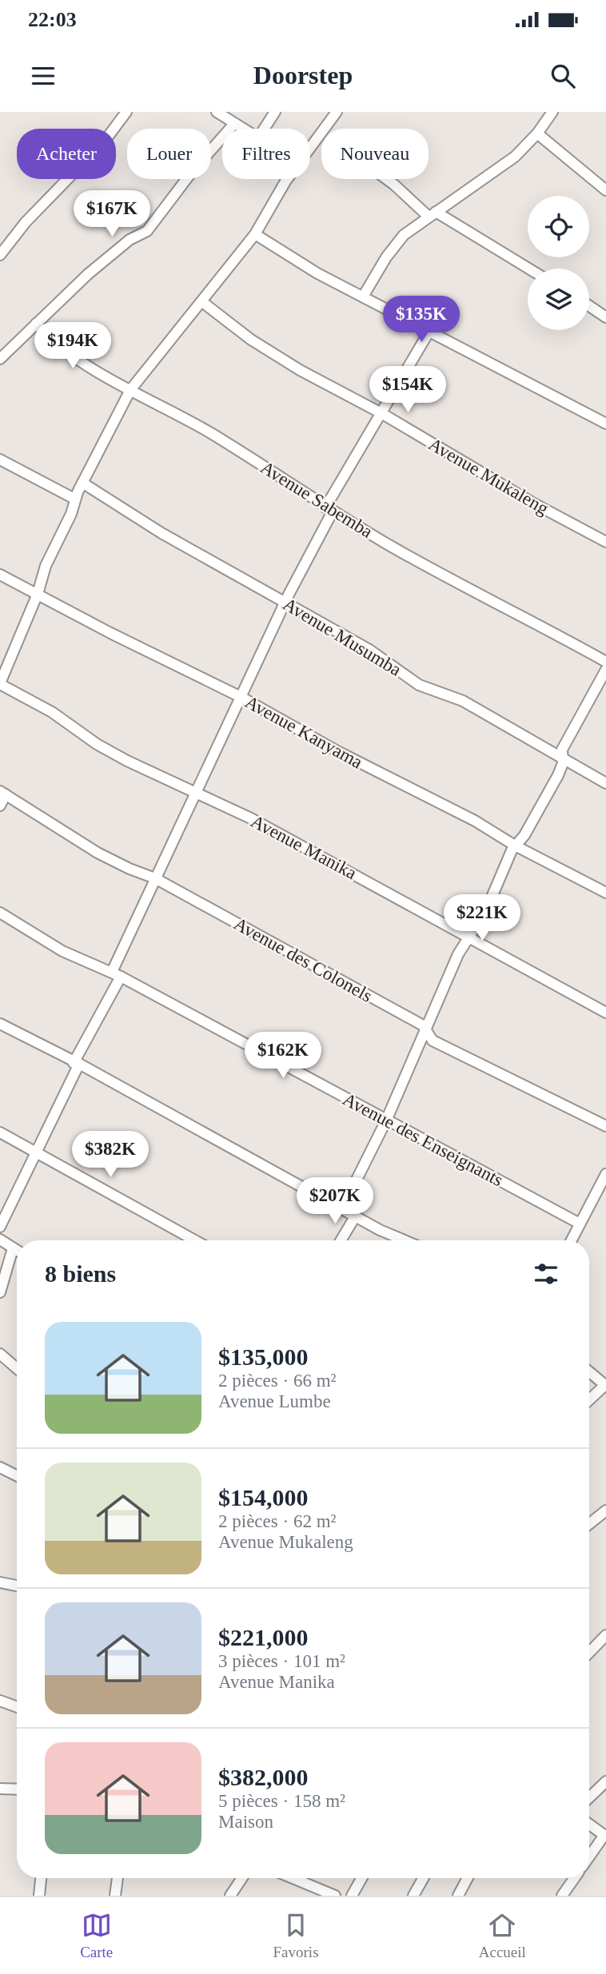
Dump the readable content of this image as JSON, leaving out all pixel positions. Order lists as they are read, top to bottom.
{
  "streets": {
    "street": [
      "Avenue Mukaleng",
      "Avenue Sabemba",
      "Avenue Musumba",
      "Avenue Kanyama",
      "Avenue Manika",
      "Avenue des Colonels",
      "Avenue des Enseignants"
    ]
  },
  "page": {
    "status": "22:03",
    "header": "Doorstep",
    "chip": [
      "Acheter",
      "Louer",
      "Filtres",
      "Nouveau"
    ],
    "price": [
      "$167K",
      "$135K",
      "$194K",
      "$154K",
      "$221K",
      "$162K",
      "$382K",
      "$207K"
    ],
    "heading": "8 biens",
    "list": [
      {
        "name": "$135,000",
        "note": "2 pièces · 66 m² · Avenue Lumbe"
      },
      {
        "name": "$154,000",
        "note": "2 pièces · 62 m² · Avenue Mukaleng"
      },
      {
        "name": "$221,000",
        "note": "3 pièces · 101 m² · Avenue Manika"
      },
      {
        "name": "$382,000",
        "note": "5 pièces · 158 m² · Maison"
      }
    ],
    "tabs": ["Carte", "Favoris", "Accueil"]
  }
}
